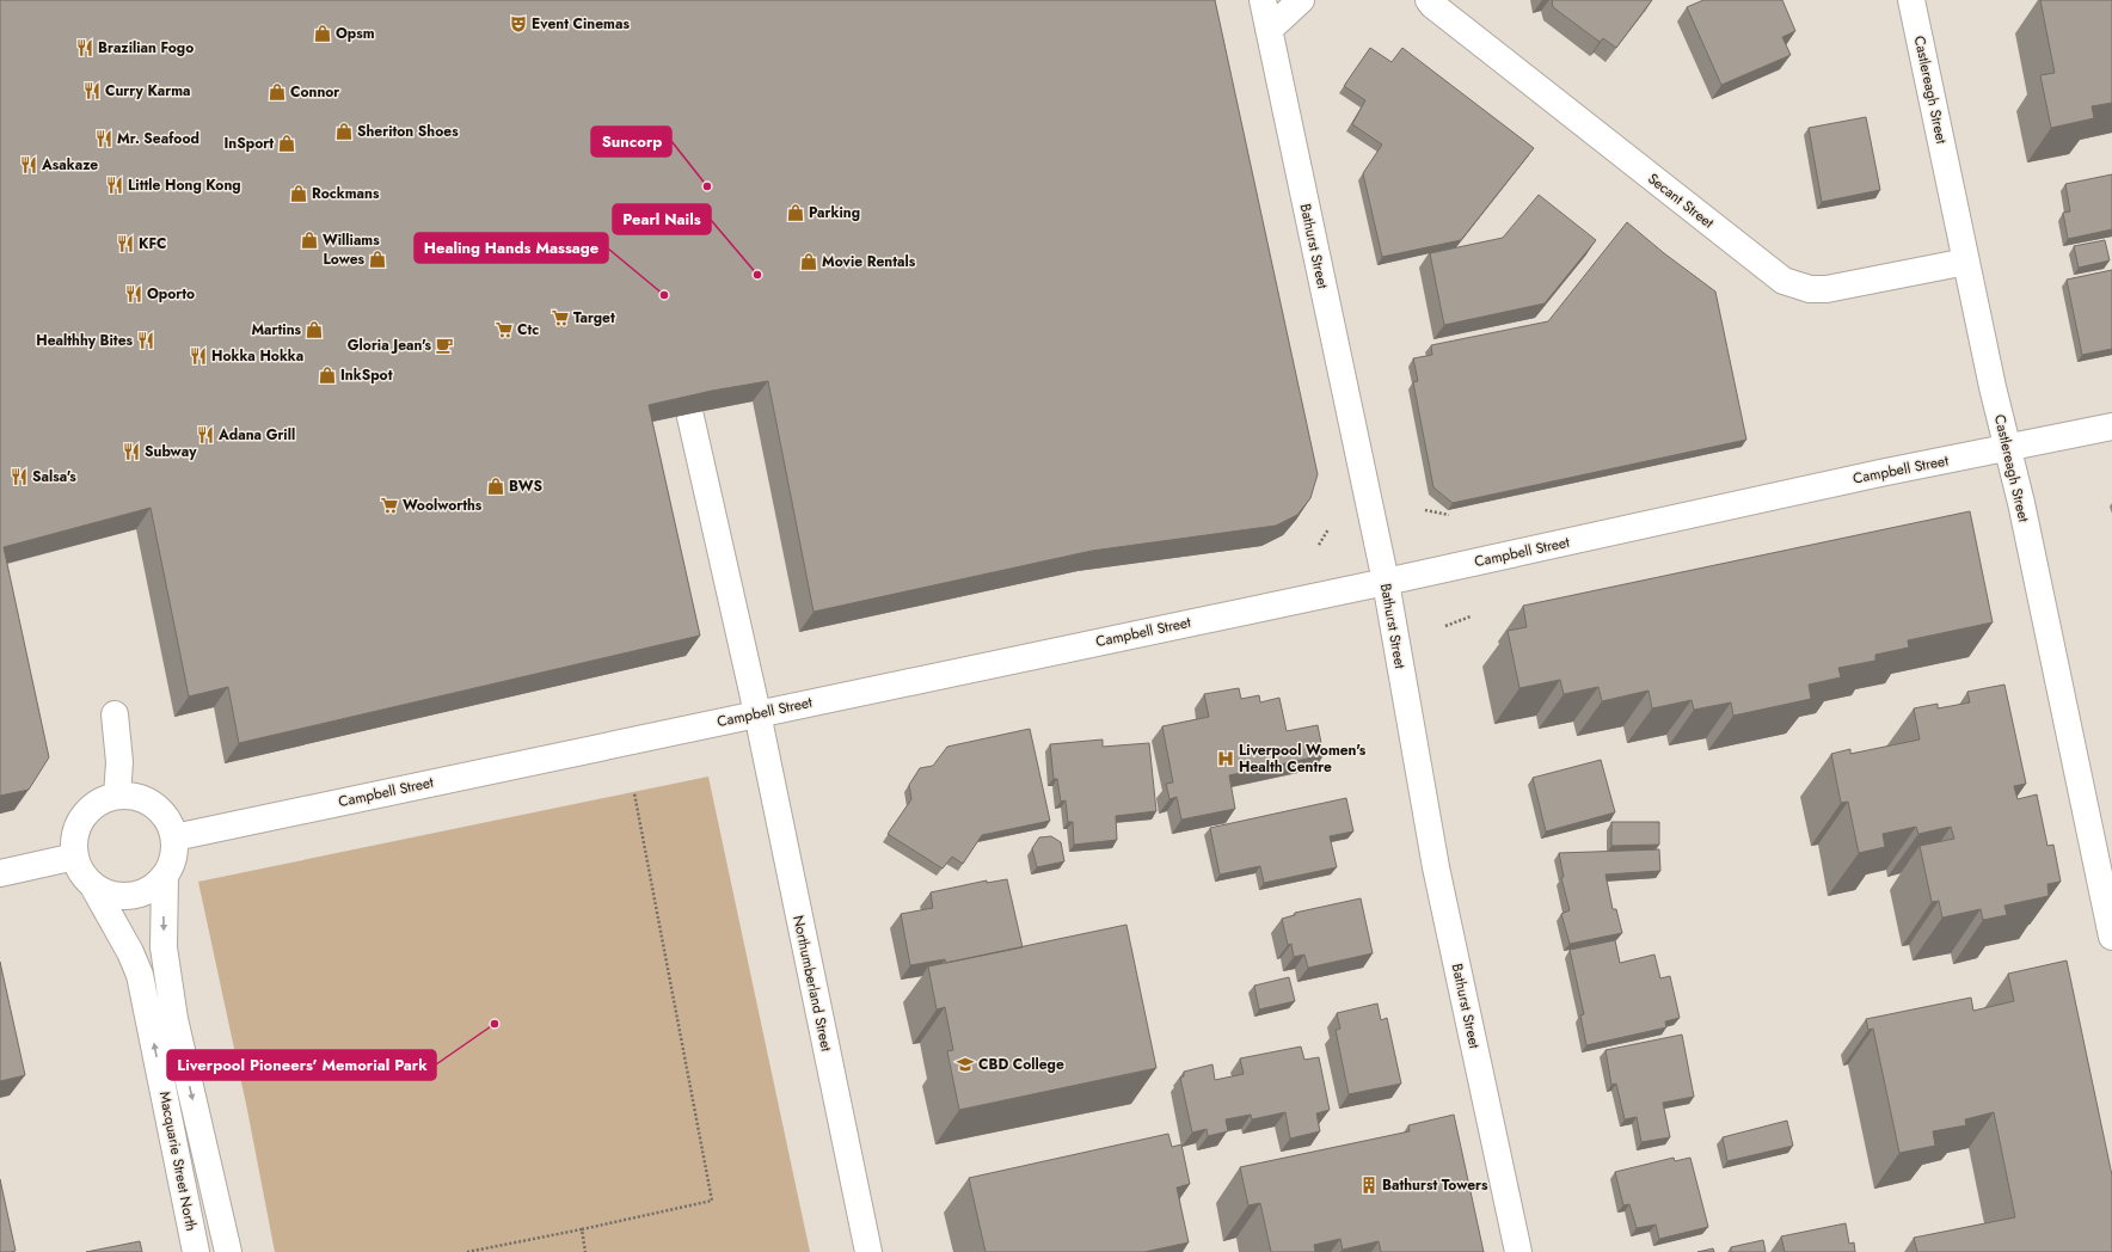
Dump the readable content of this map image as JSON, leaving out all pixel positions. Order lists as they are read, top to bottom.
{
  "streets": {
    "street": [
      "Castlereagh Street",
      "Secant Street",
      "Bathurst Street",
      "Campbell Street",
      "Northumberland Street",
      "Macquarie Street North"
    ]
  },
  "crossings": [
    ["Castlereagh Street", "Secant Street"],
    ["Castlereagh Street", "Campbell Street"],
    ["Bathurst Street", "Campbell Street"],
    ["Campbell Street", "Northumberland Street"],
    ["Campbell Street", "Macquarie Street North"]
  ],
  "places": {
    "theatre": ["Event Cinemas"],
    "shop": [
      "Opsm",
      "Connor",
      "Sheriton Shoes",
      "InSport",
      "Rockmans",
      "Parking",
      "Williams",
      "Lowes",
      "Movie Rentals",
      "Martins",
      "InkSpot",
      "BWS"
    ],
    "restaurant": [
      "Brazilian Fogo",
      "Curry Karma",
      "Mr. Seafood",
      "Asakaze",
      "Little Hong Kong",
      "KFC",
      "Oporto",
      "Healthhy Bites",
      "Hokka Hokka",
      "Adana Grill",
      "Subway",
      "Salsa's"
    ],
    "other": [
      "Suncorp",
      "Pearl Nails",
      "Healing Hands Massage",
      "Liverpool Pioneers' Memorial Park"
    ],
    "supermarket": ["Target", "Ctc", "Woolworths"],
    "cafe": ["Gloria Jean's"],
    "hospital": ["Liverpool Women's Health Centre"],
    "school or university": ["CBD College"],
    "building": ["Bathurst Towers"]
  }
}
